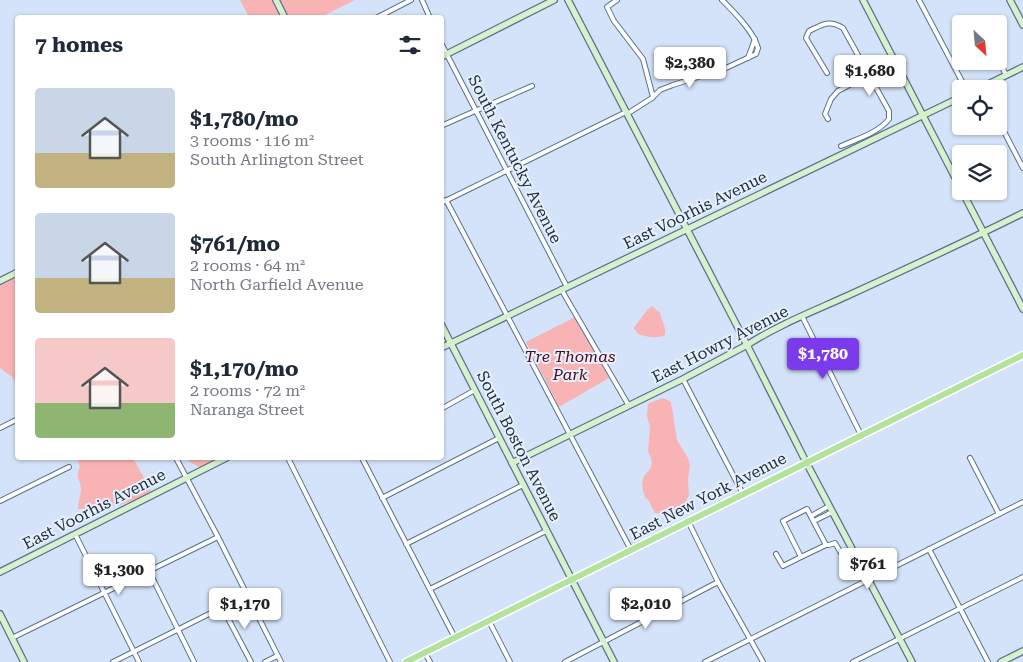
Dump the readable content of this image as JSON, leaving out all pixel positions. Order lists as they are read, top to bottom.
{
  "streets": {
    "main road": ["East New York Avenue"],
    "street": [
      "South Kentucky Avenue",
      "East Voorhis Avenue",
      "East Howry Avenue",
      "South Boston Avenue"
    ]
  },
  "crossings": [
    ["South Kentucky Avenue", "East Voorhis Avenue"],
    ["South Kentucky Avenue", "East Howry Avenue"],
    ["East Voorhis Avenue", "South Boston Avenue"],
    ["East Howry Avenue", "South Boston Avenue"],
    ["South Boston Avenue", "East New York Avenue"]
  ],
  "parks": ["Tre Thomas Park"],
  "north": "bottom right",
  "page": {
    "heading": "7 homes",
    "price": [
      "$2,380",
      "$1,680",
      "$1,780",
      "$761",
      "$1,300",
      "$1,170",
      "$2,010"
    ],
    "list": [
      {
        "name": "$1,780/mo",
        "note": "3 rooms · 116 m² · South Arlington Street"
      },
      {
        "name": "$761/mo",
        "note": "2 rooms · 64 m² · North Garfield Avenue"
      },
      {
        "name": "$1,170/mo",
        "note": "2 rooms · 72 m² · Naranga Street"
      }
    ]
  }
}
